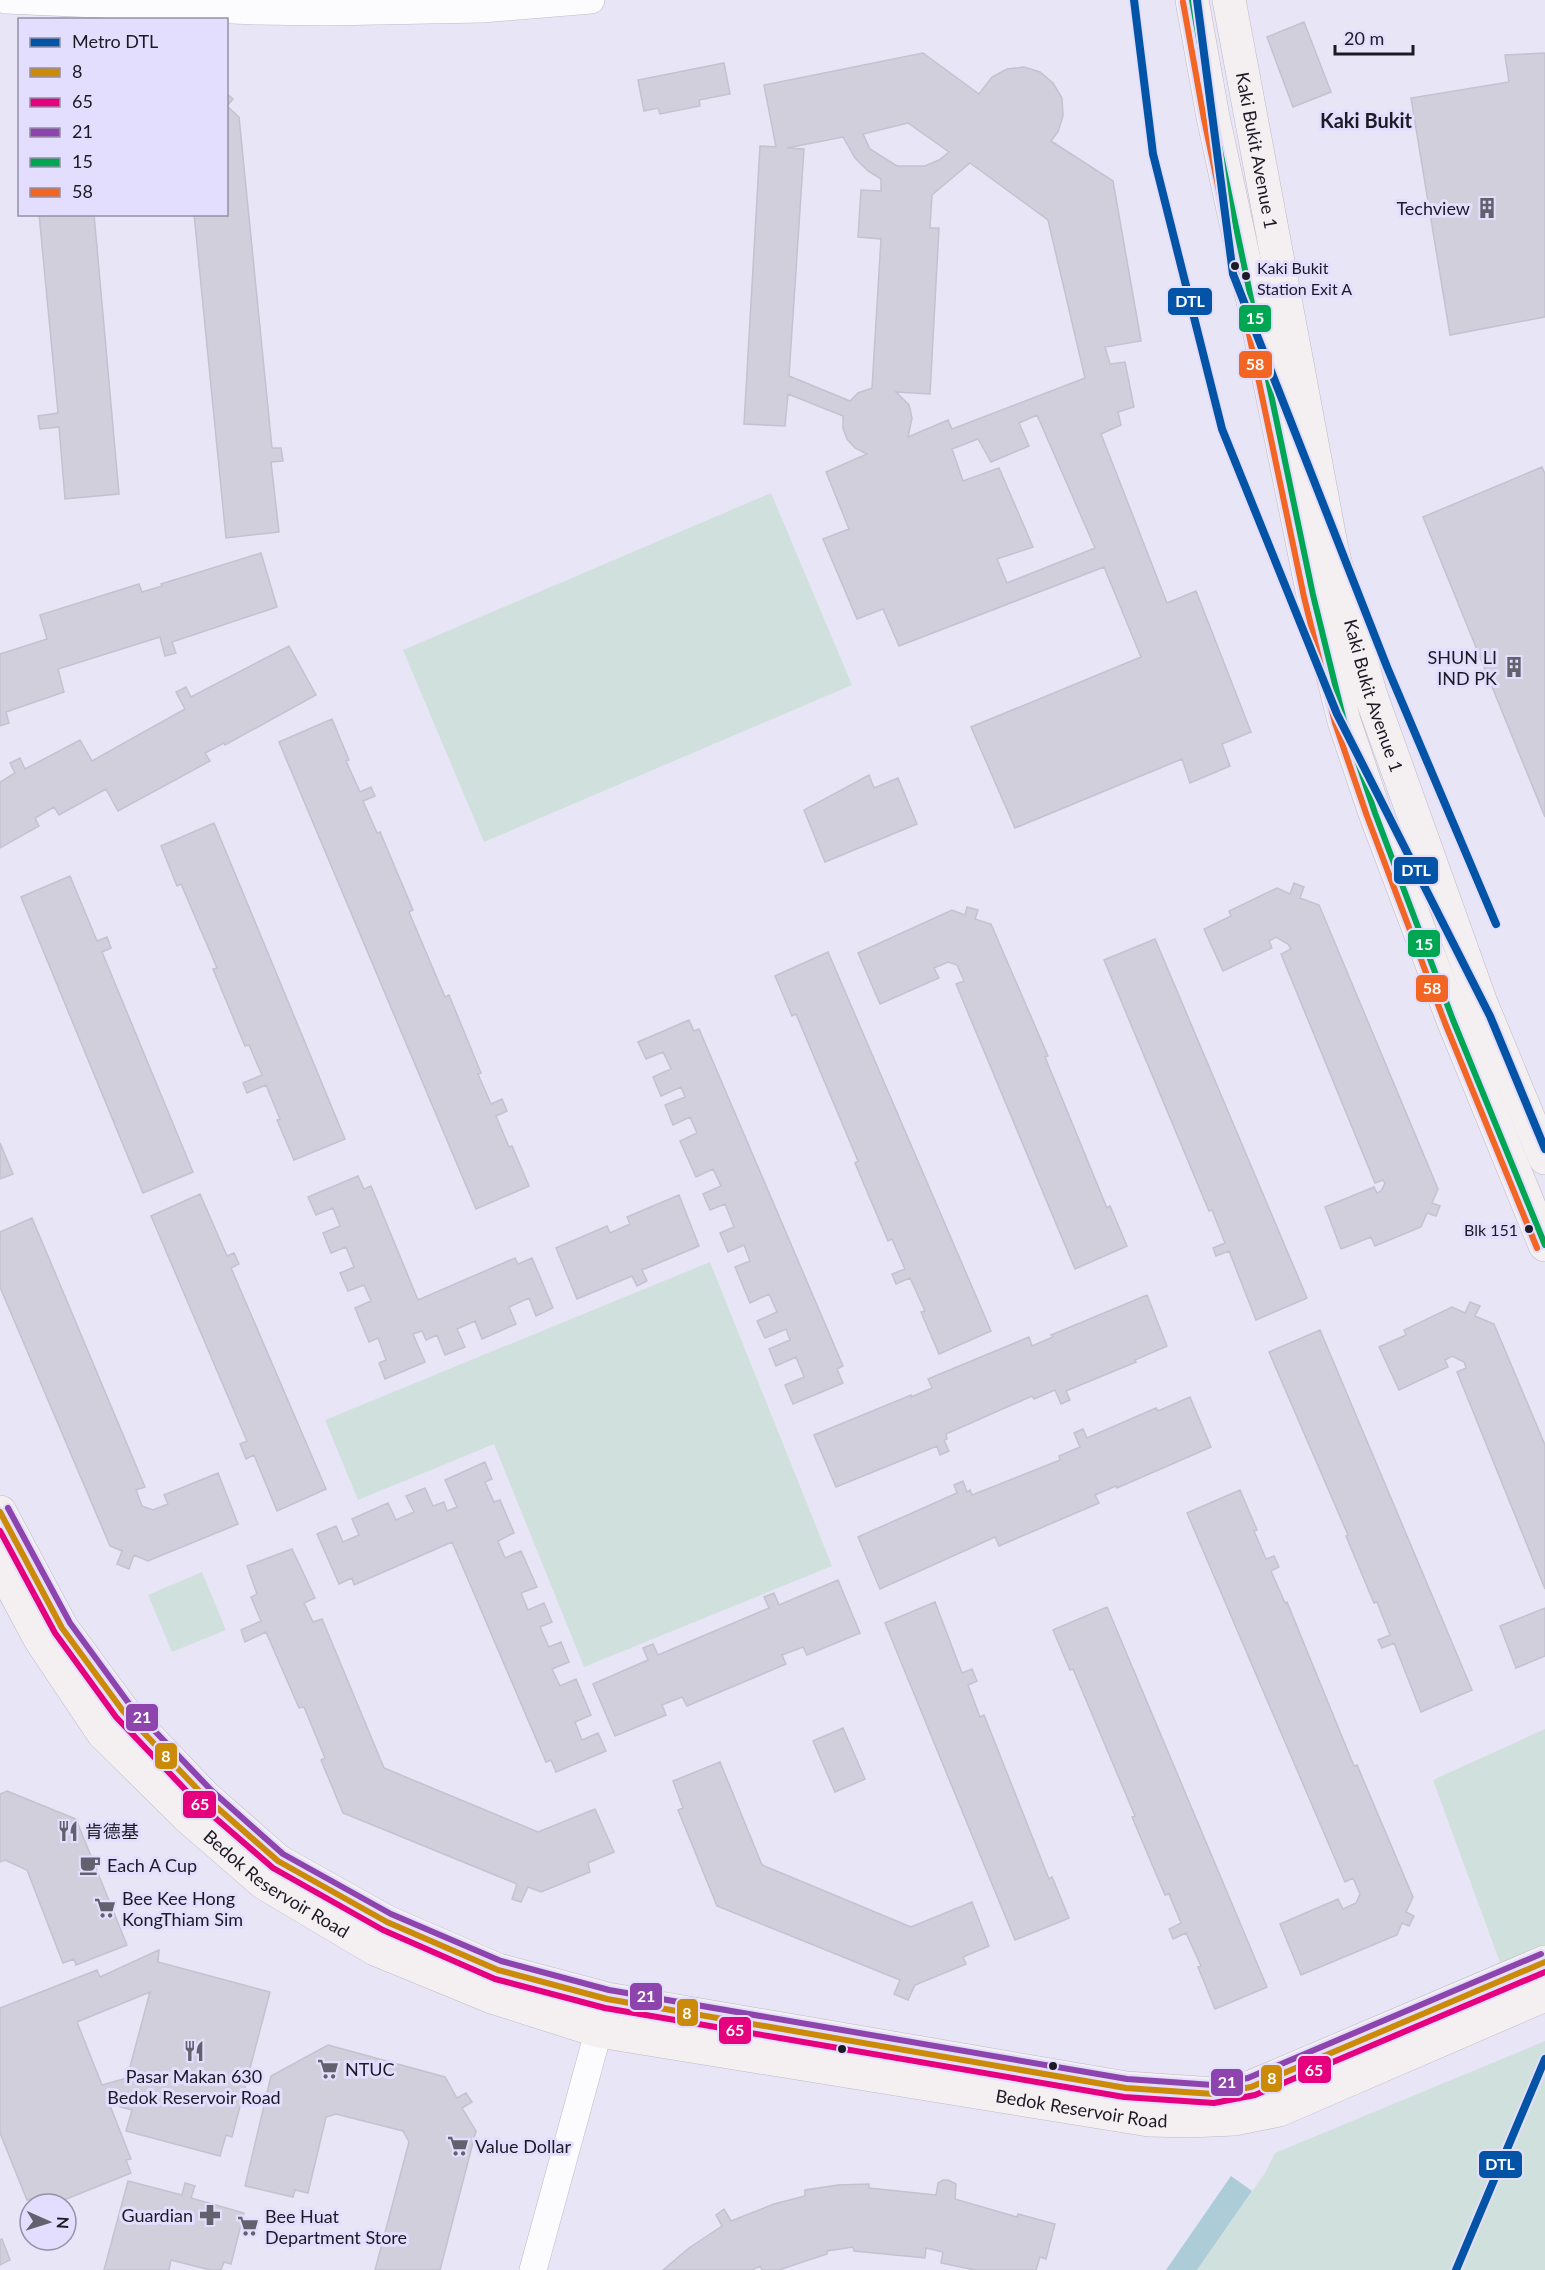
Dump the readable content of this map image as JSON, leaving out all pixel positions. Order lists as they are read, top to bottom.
{
  "streets": {
    "main road": ["Kaki Bukit Avenue 1", "Bedok Reservoir Road"]
  },
  "districts": ["Kaki Bukit"],
  "places": {
    "building": ["Techview", "SHUN LI IND PK"],
    "other": ["Kaki Bukit Station Exit A", "Blk 151"],
    "restaurant": ["肯德基", "Pasar Makan 630 Bedok Reservoir Road"],
    "cafe": ["Each A Cup"],
    "supermarket": [
      "Bee Kee Hong KongThiam Sim",
      "NTUC",
      "Value Dollar",
      "Bee Huat Department Store"
    ],
    "pharmacy": ["Guardian"]
  },
  "lines": [
    "metro line DTL",
    "transit line 15",
    "transit line 58",
    "transit line 21",
    "transit line 8",
    "transit line 65"
  ],
  "legend": [
    "Metro DTL",
    "8",
    "65",
    "21",
    "15",
    "58"
  ],
  "scale_bar": "20 m",
  "north": "right"
}
